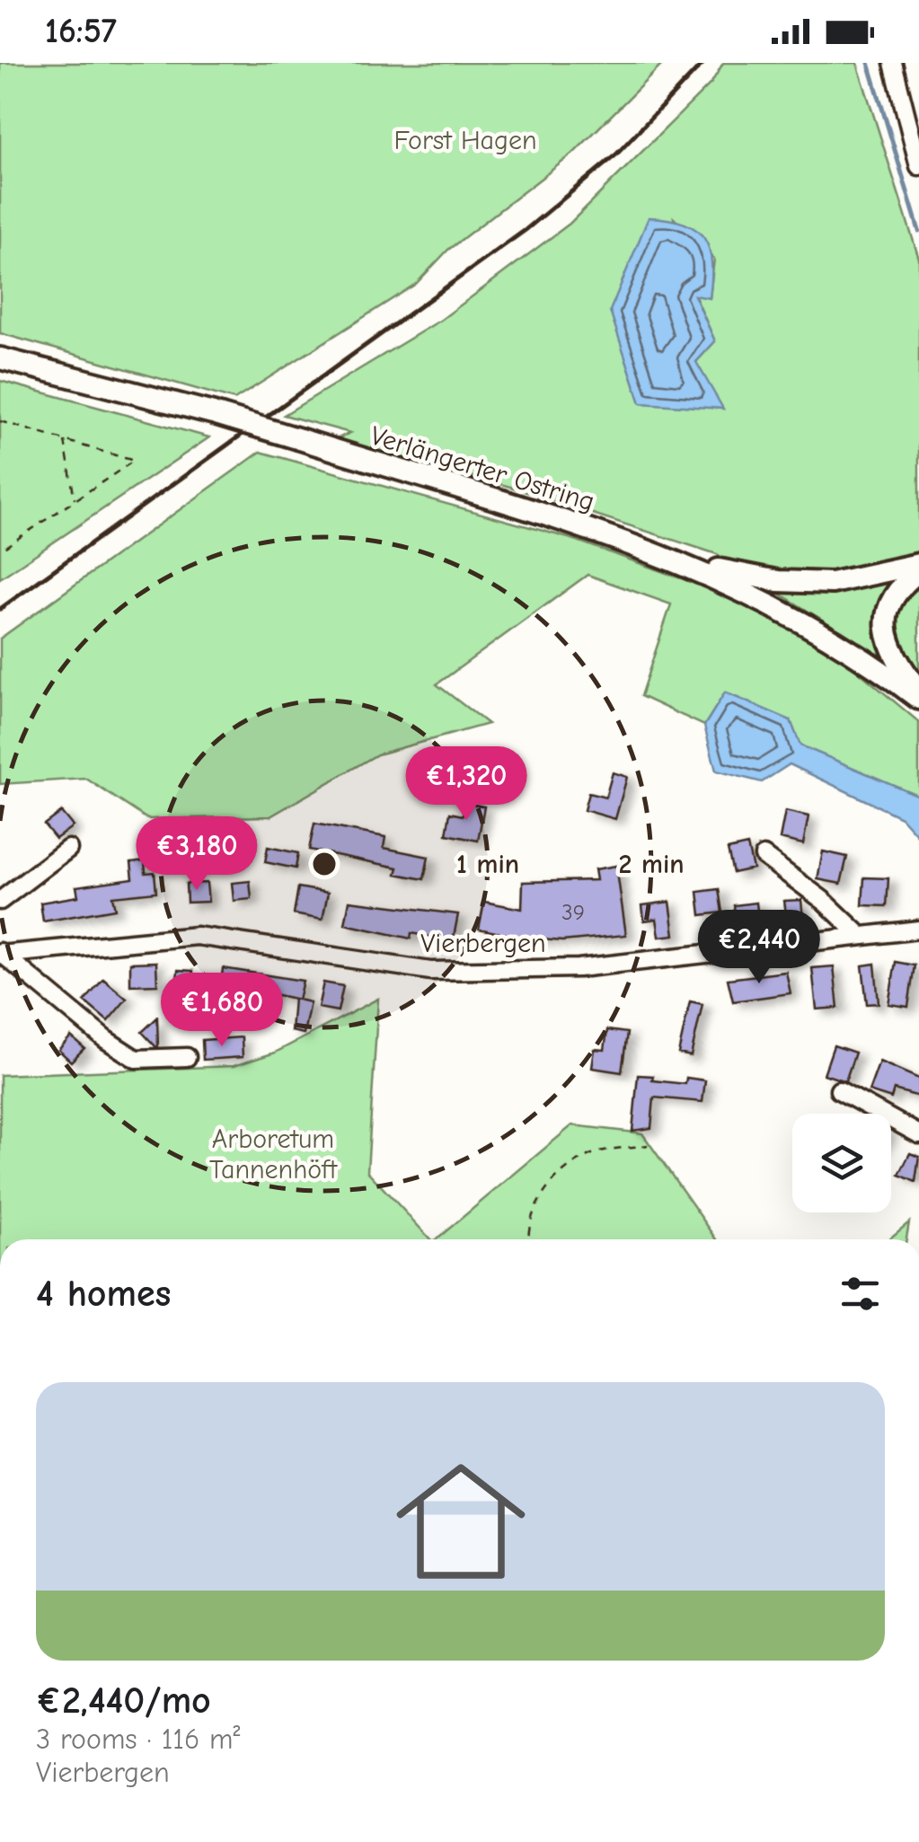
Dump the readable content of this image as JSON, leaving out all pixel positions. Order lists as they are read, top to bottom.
{
  "streets": {
    "main road": ["Verlängerter Ostring"],
    "street": ["Vierbergen"]
  },
  "parks": ["Forst Hagen", "Arboretum Tannenhöft"],
  "house_numbers": ["39"],
  "page": {
    "status": "16:57",
    "price": [
      "€1,320",
      "€3,180",
      "€2,440",
      "€1,680"
    ],
    "heading": "4 homes",
    "list": [
      {
        "name": "€2,440/mo",
        "note": "3 rooms · 116 m² · Vierbergen"
      }
    ]
  },
  "rings": ["1 min", "2 min"]
}
